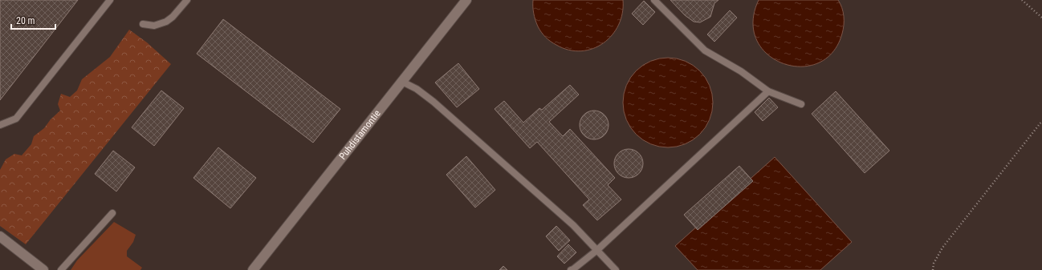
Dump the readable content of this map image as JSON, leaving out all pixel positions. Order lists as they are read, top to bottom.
{
  "streets": {
    "street": ["Puhdistamontie"]
  },
  "scale_bar": "20 m"
}
